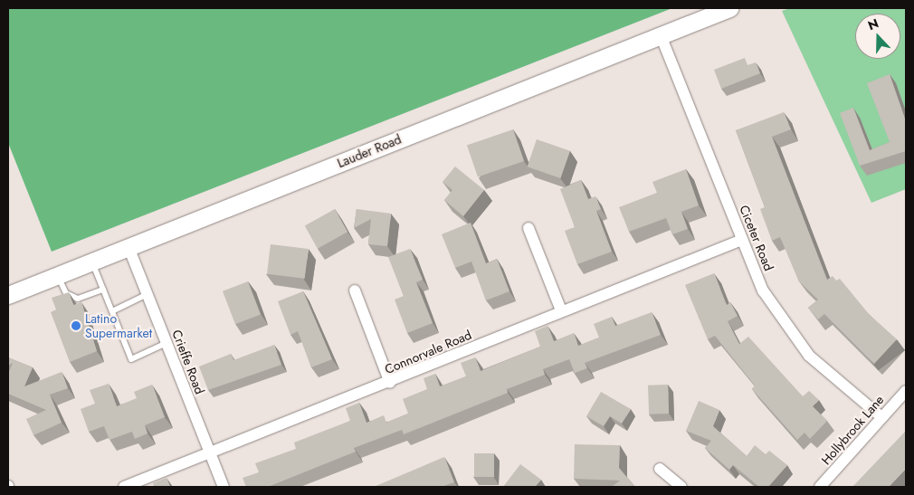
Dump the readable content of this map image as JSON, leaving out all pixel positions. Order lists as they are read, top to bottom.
{
  "streets": {
    "main road": ["Lauder Road"],
    "street": [
      "Ciceter Road",
      "Connorvale Road",
      "Crieffe Road",
      "Hollybrook Lane"
    ]
  },
  "crossings": [
    ["Lauder Road", "Ciceter Road"],
    ["Lauder Road", "Crieffe Road"],
    ["Ciceter Road", "Connorvale Road"],
    ["Ciceter Road", "Hollybrook Lane"],
    ["Connorvale Road", "Crieffe Road"]
  ],
  "places": ["Latino Supermarket"],
  "north": "top"
}
